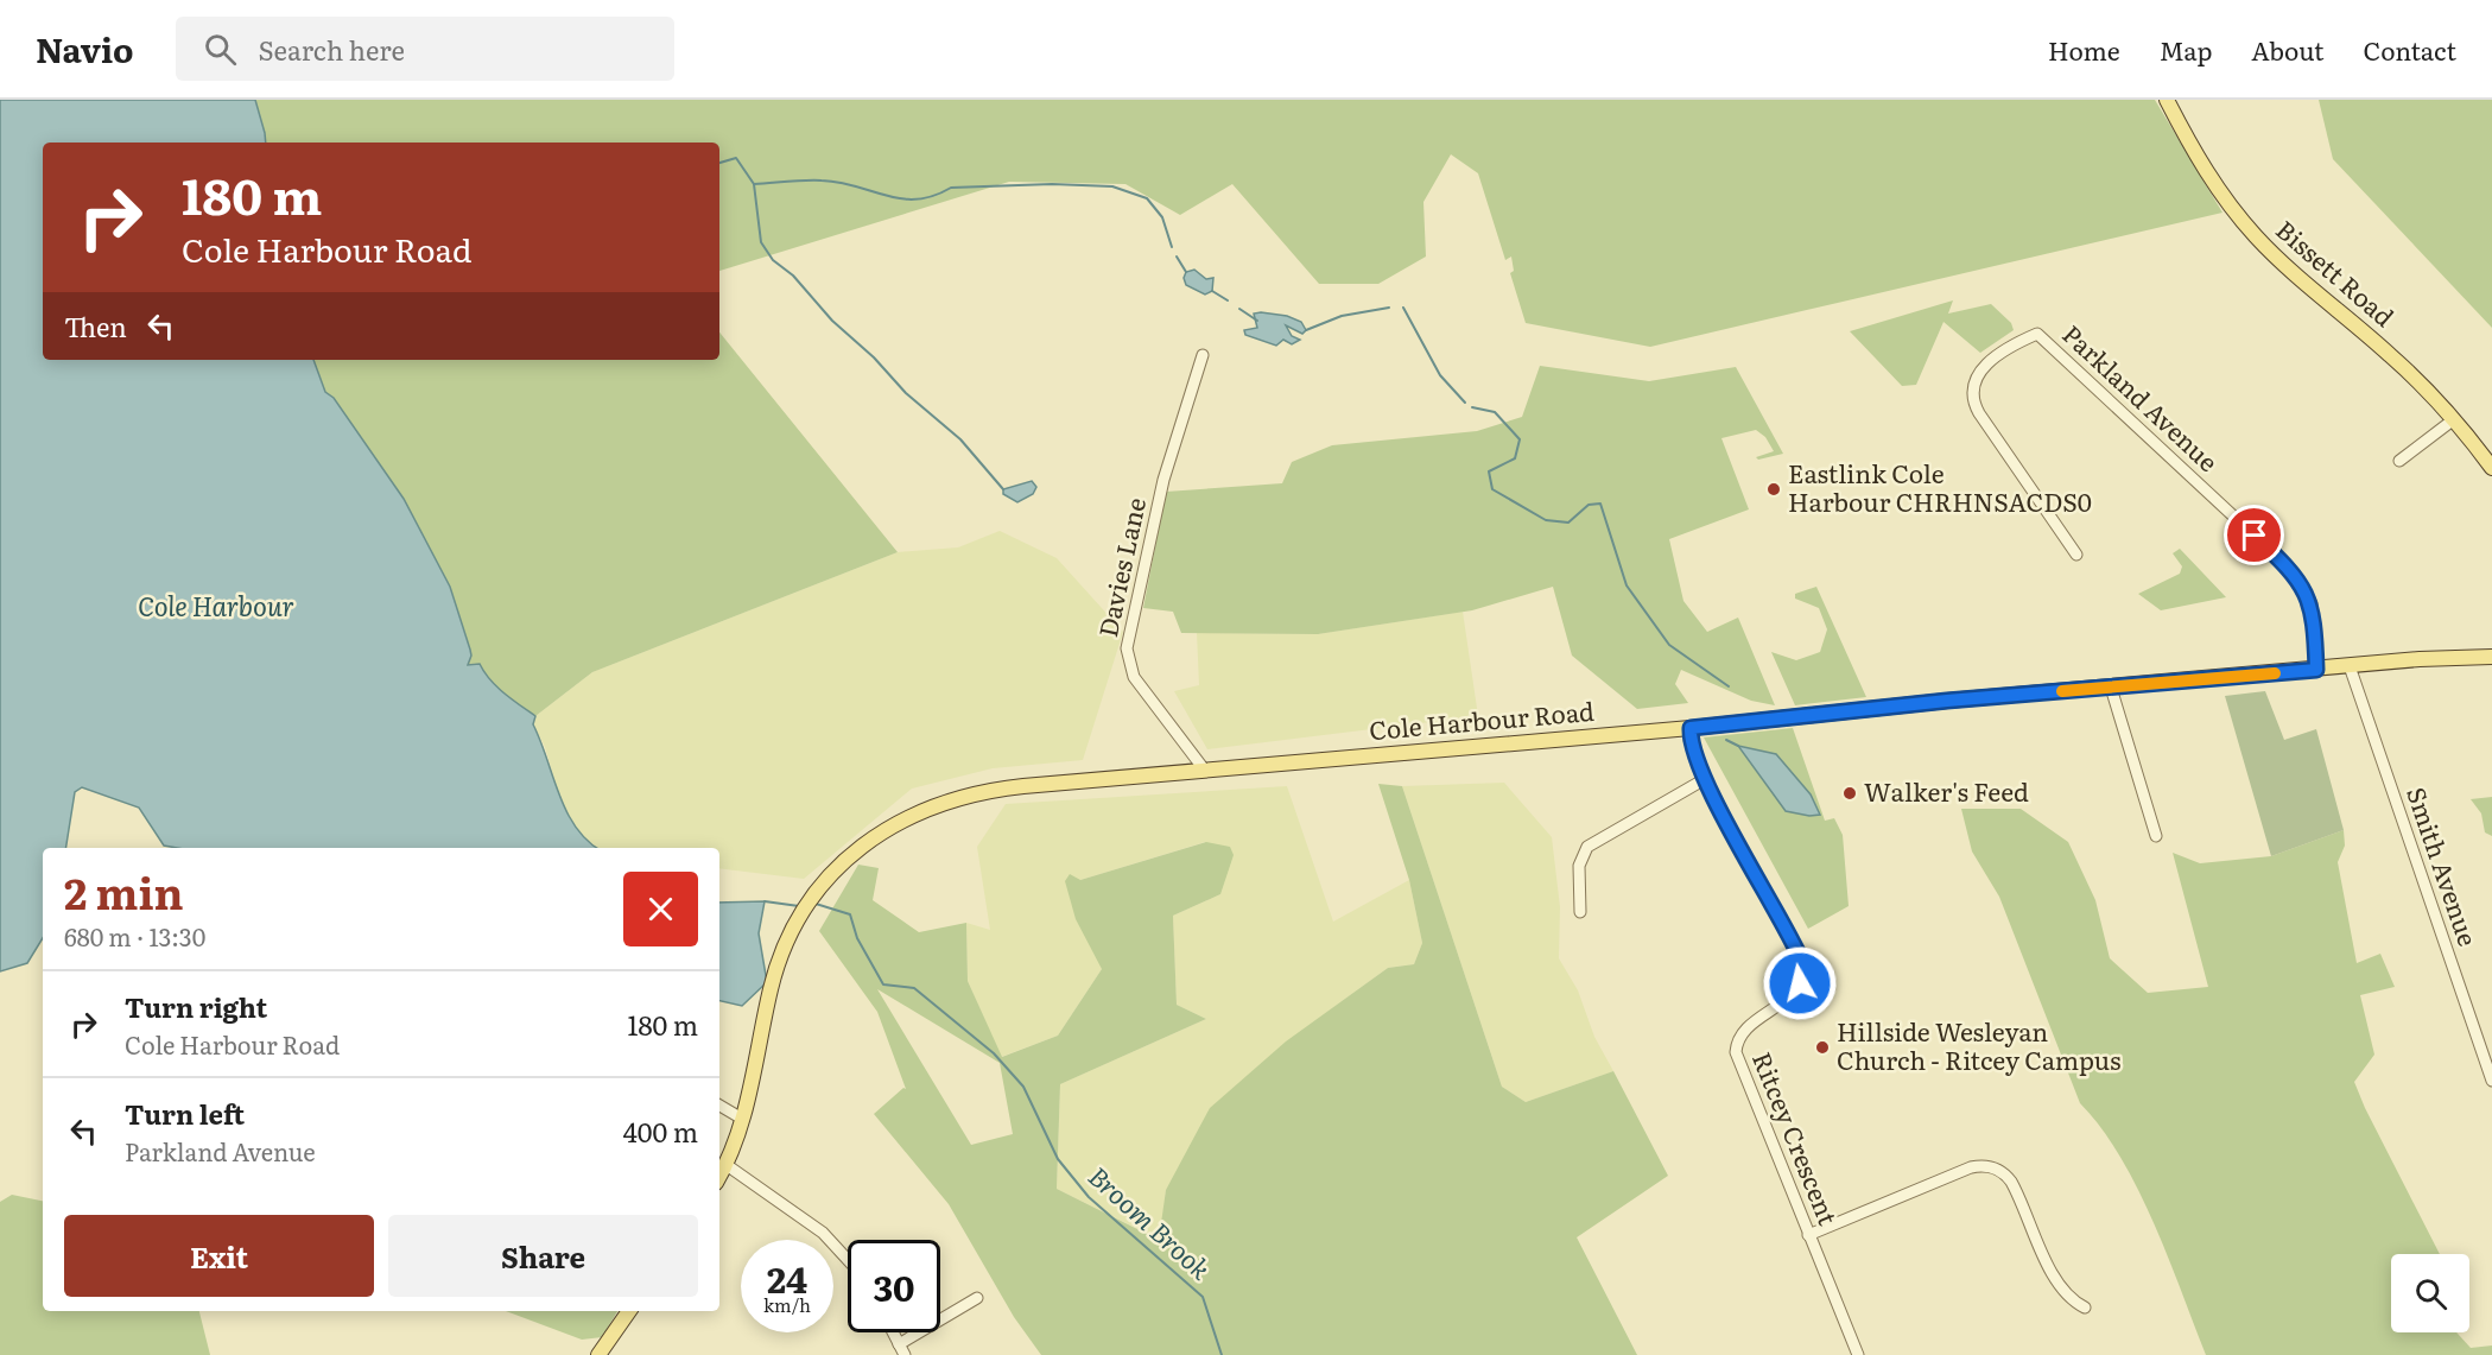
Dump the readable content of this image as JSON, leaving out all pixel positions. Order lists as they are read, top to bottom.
{
  "streets": {
    "main road": ["Bissett Road", "Cole Harbour Road"],
    "street": [
      "Parkland Avenue",
      "Davies Lane",
      "Smith Avenue",
      "Ritcey Crescent"
    ]
  },
  "crossings": [
    ["Parkland Avenue", "Cole Harbour Road"],
    ["Davies Lane", "Cole Harbour Road"],
    ["Cole Harbour Road", "Smith Avenue"],
    ["Cole Harbour Road", "Ritcey Crescent"]
  ],
  "water": ["Cole Harbour", "Broom Brook"],
  "places": ["Eastlink Cole Harbour CHRHNSACDS0", "Walker's Feed", "Hillside Wesleyan Church - Ritcey Campus"],
  "page": {
    "header": "Navio",
    "search": "Search here",
    "nav": [
      "Home",
      "Map",
      "About",
      "Contact"
    ],
    "turn": ["180 m", "Cole Harbour Road"],
    "then": "Then",
    "heading": ["2 min", "680 m · 13:30"],
    "list": [
      {
        "name": "Turn right",
        "note": "Cole Harbour Road",
        "value": "180 m"
      },
      {
        "name": "Turn left",
        "note": "Parkland Avenue",
        "value": "400 m"
      }
    ],
    "buttons": ["Exit", "Share"],
    "speed": "24 km/h",
    "limit": "30"
  }
}
